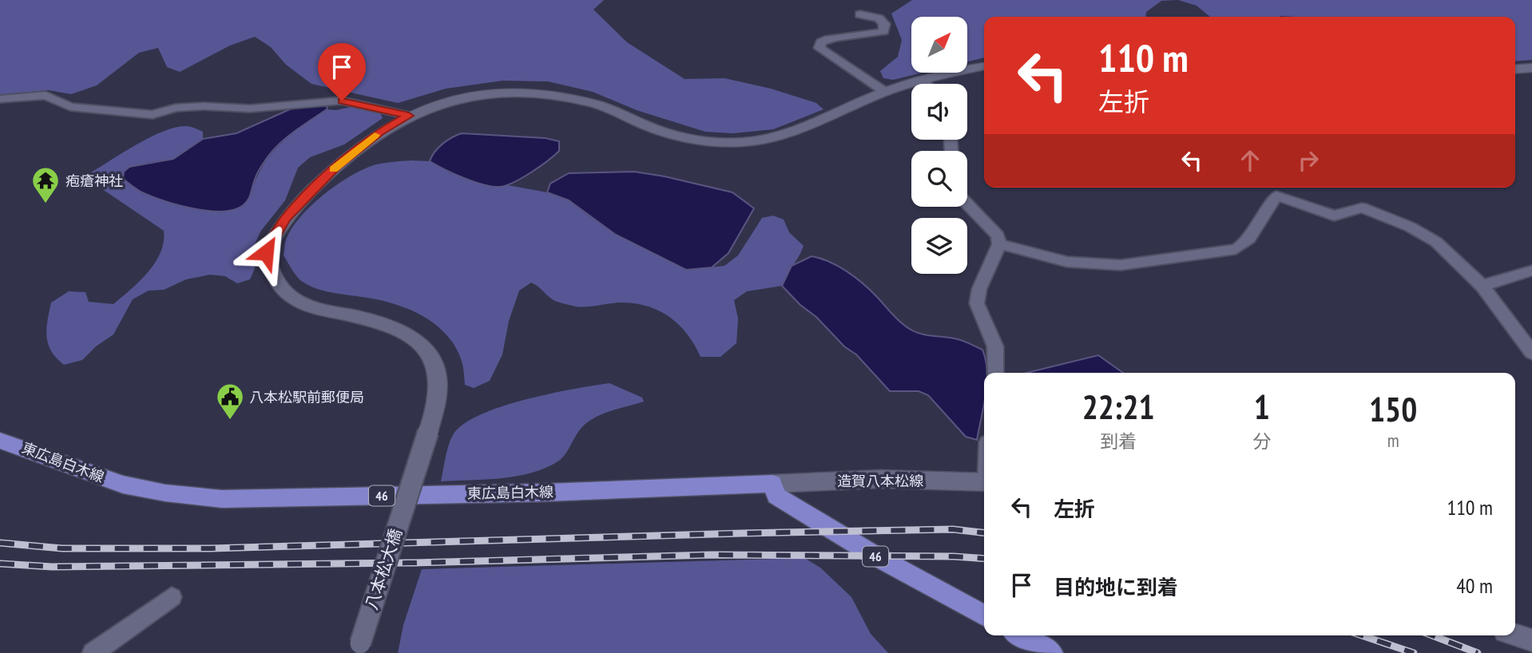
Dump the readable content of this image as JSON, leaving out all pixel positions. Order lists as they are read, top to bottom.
{
  "streets": {
    "main road": ["東広島白木線", "46"],
    "street": ["造賀八本松線", "八本松大橋"]
  },
  "crossings": [
    ["東広島白木線", "造賀八本松線"],
    ["東広島白木線", "46"],
    ["造賀八本松線", "46"]
  ],
  "places": {
    "temple": ["疱瘡神社"],
    "public building": ["八本松駅前郵便局"]
  },
  "north": "top right",
  "page": {
    "turn": ["110 m", "左折"],
    "eta": [
      "22:21",
      "到着",
      "1",
      "分",
      "150",
      "m"
    ],
    "list": [
      {
        "name": "左折",
        "value": "110 m"
      },
      {
        "name": "目的地に到着",
        "value": "40 m"
      }
    ]
  }
}
